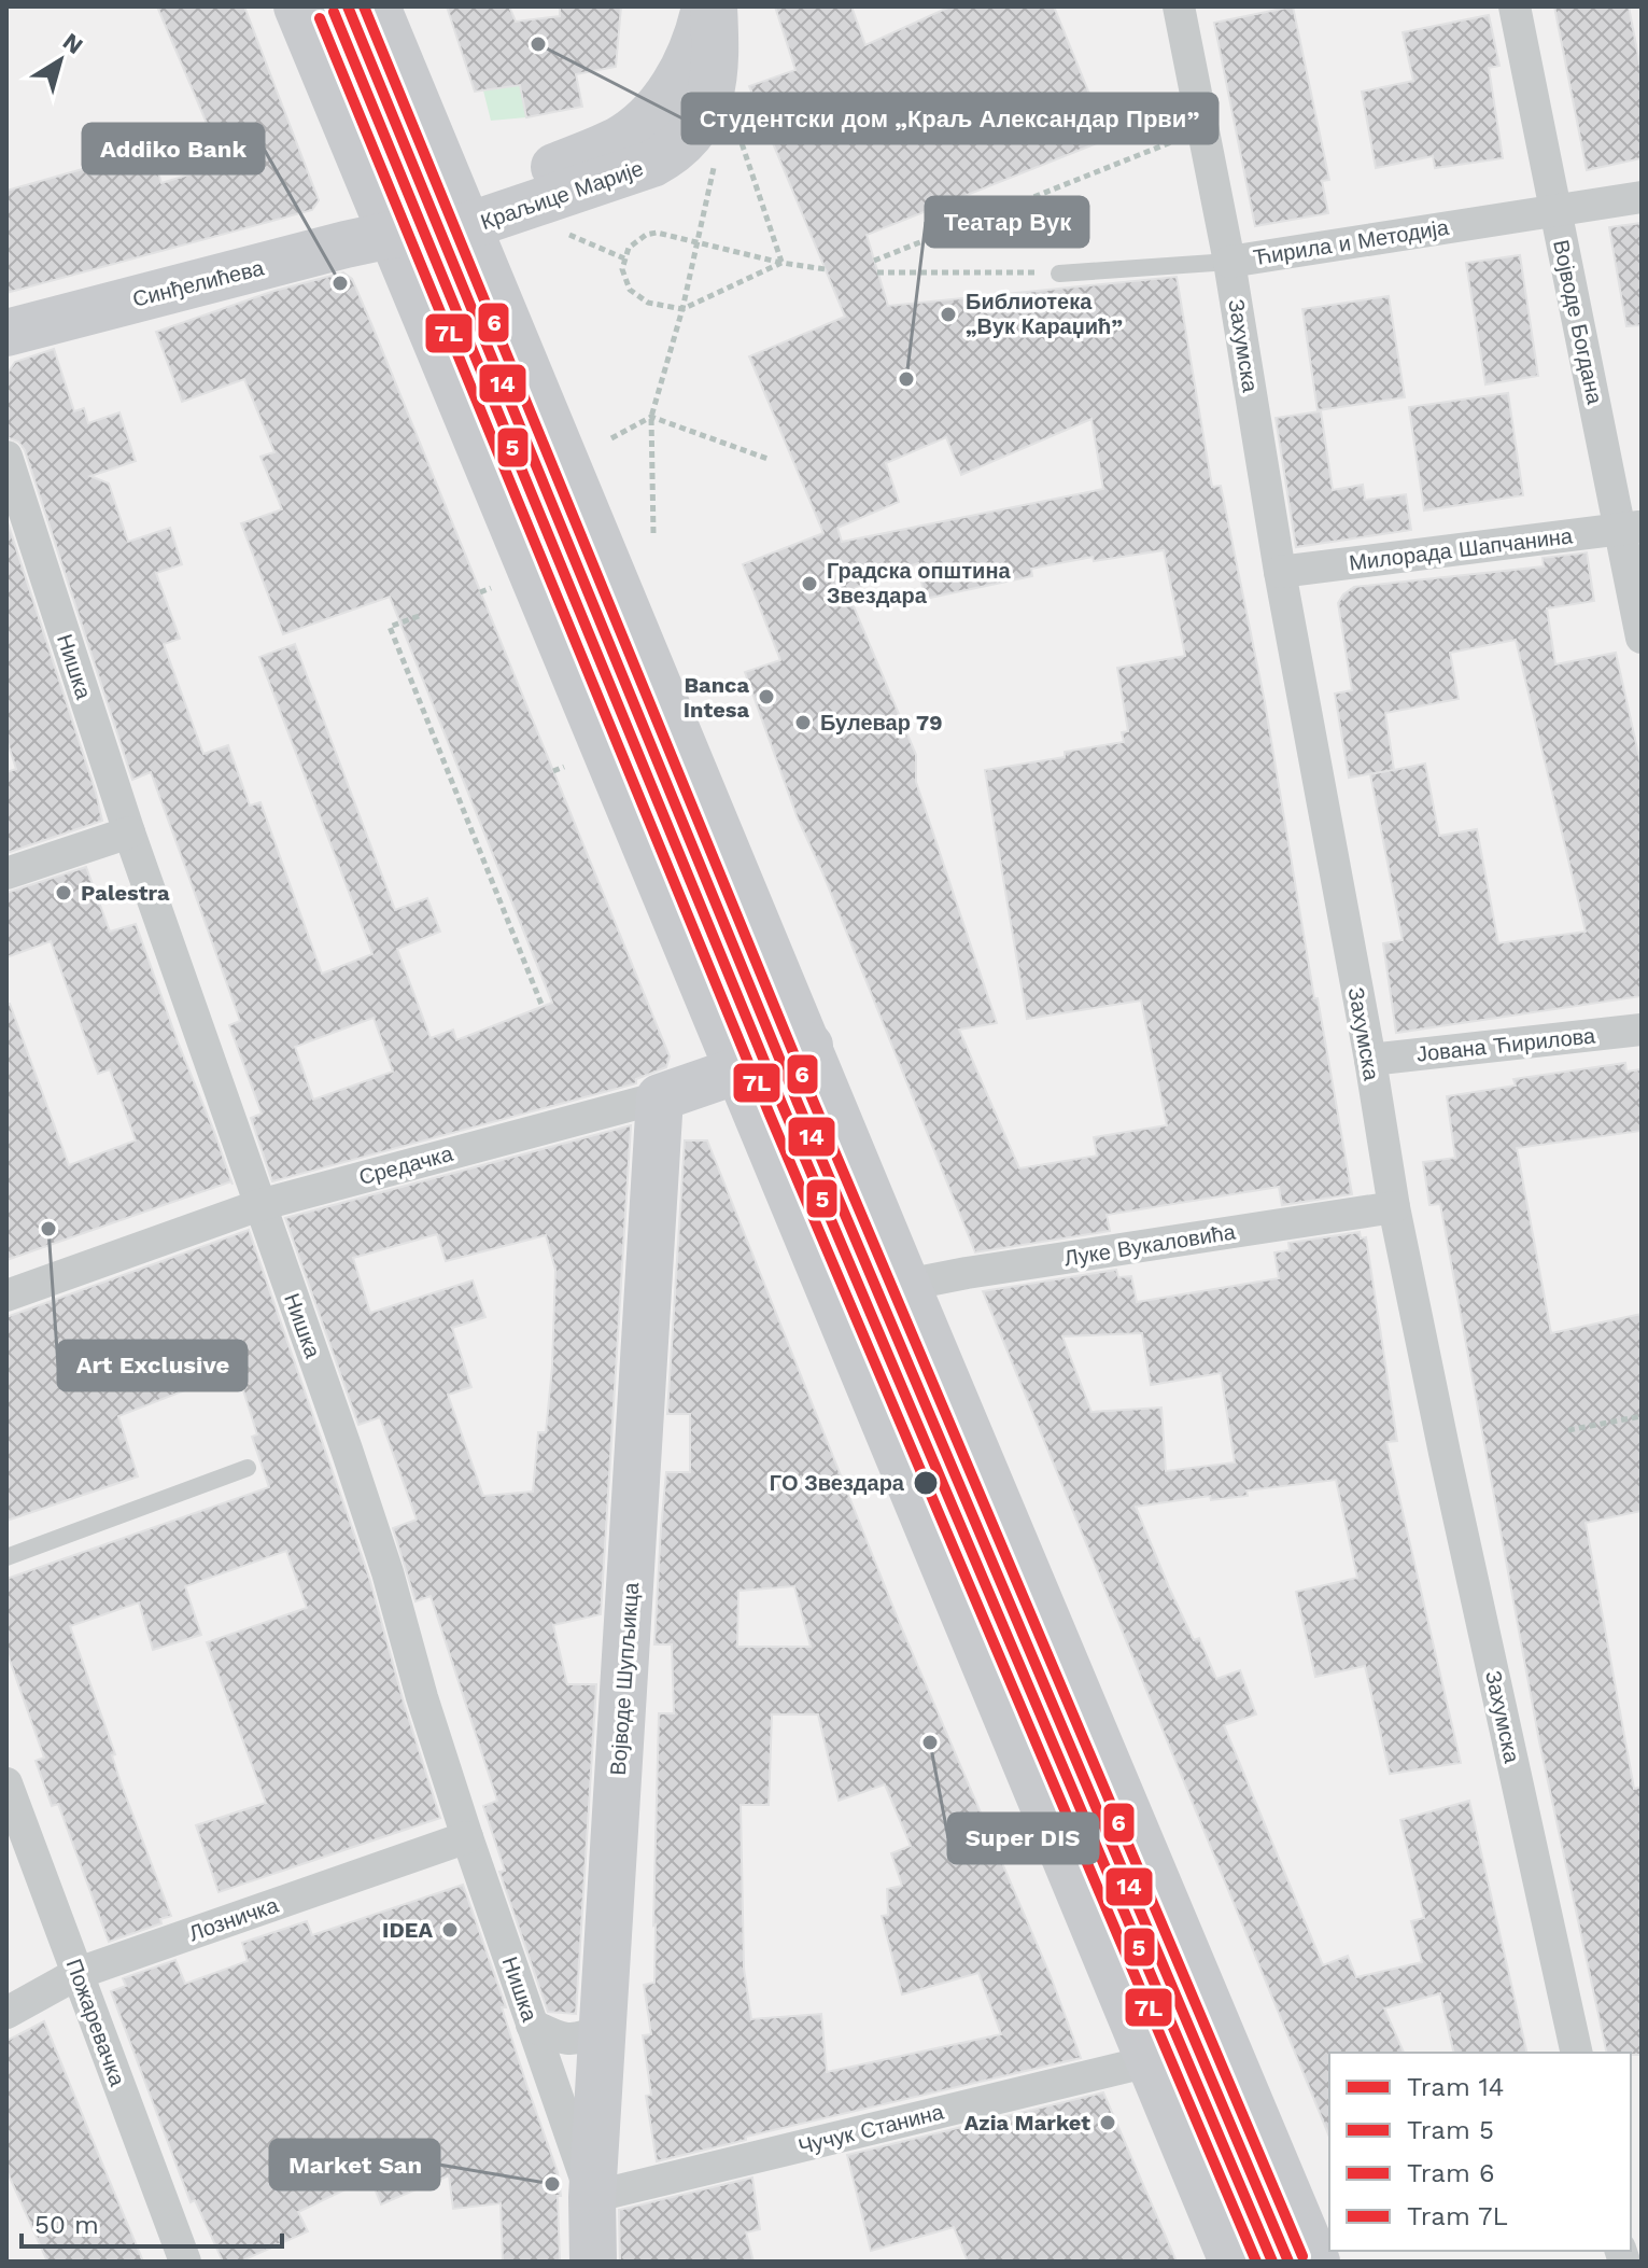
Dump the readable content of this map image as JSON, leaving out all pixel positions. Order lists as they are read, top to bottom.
{
  "streets": {
    "main road": [
      "Краљице Марије",
      "Синђелићева",
      "Средачка",
      "Војводе Шупљикца"
    ],
    "street": [
      "Ћирила и Методија",
      "Војводе Богдана",
      "Захумска",
      "Милорада Шапчанина",
      "Нишка",
      "Јована Ћирилова",
      "Луке Вукаловића",
      "Лозничка",
      "Пожаревачка",
      "Чучук Станина"
    ]
  },
  "crossings": [
    ["Краљице Марије", "Синђелићева"],
    ["Ћирила и Методија", "Војводе Богдана"],
    ["Ћирила и Методија", "Захумска"],
    ["Војводе Богдана", "Милорада Шапчанина"],
    ["Захумска", "Милорада Шапчанина"],
    ["Захумска", "Јована Ћирилова"],
    ["Захумска", "Луке Вукаловића"],
    ["Нишка", "Средачка"],
    ["Нишка", "Војводе Шупљикца"],
    ["Нишка", "Лозничка"],
    ["Нишка", "Чучук Станина"],
    ["Средачка", "Војводе Шупљикца"],
    ["Војводе Шупљикца", "Чучук Станина"],
    ["Лозничка", "Пожаревачка"]
  ],
  "places": [
    "Студентски дом „Краљ Александар Први”",
    "Addiko Bank",
    "Библиотека „Вук Караџић”",
    "Театар Вук",
    "Градска општина Звездара",
    "Banca Intesa",
    "Булевар 79",
    "Palestra",
    "Art Exclusive",
    "ГО Звездара",
    "Super DIS",
    "IDEA",
    "Azia Market",
    "Market San"
  ],
  "lines": [
    "tram line 14",
    "tram line 6",
    "tram line 5",
    "tram line 7L"
  ],
  "legend": [
    "Tram 14",
    "Tram 5",
    "Tram 6",
    "Tram 7L"
  ],
  "scale_bar": "50 m",
  "north": "top right"
}
